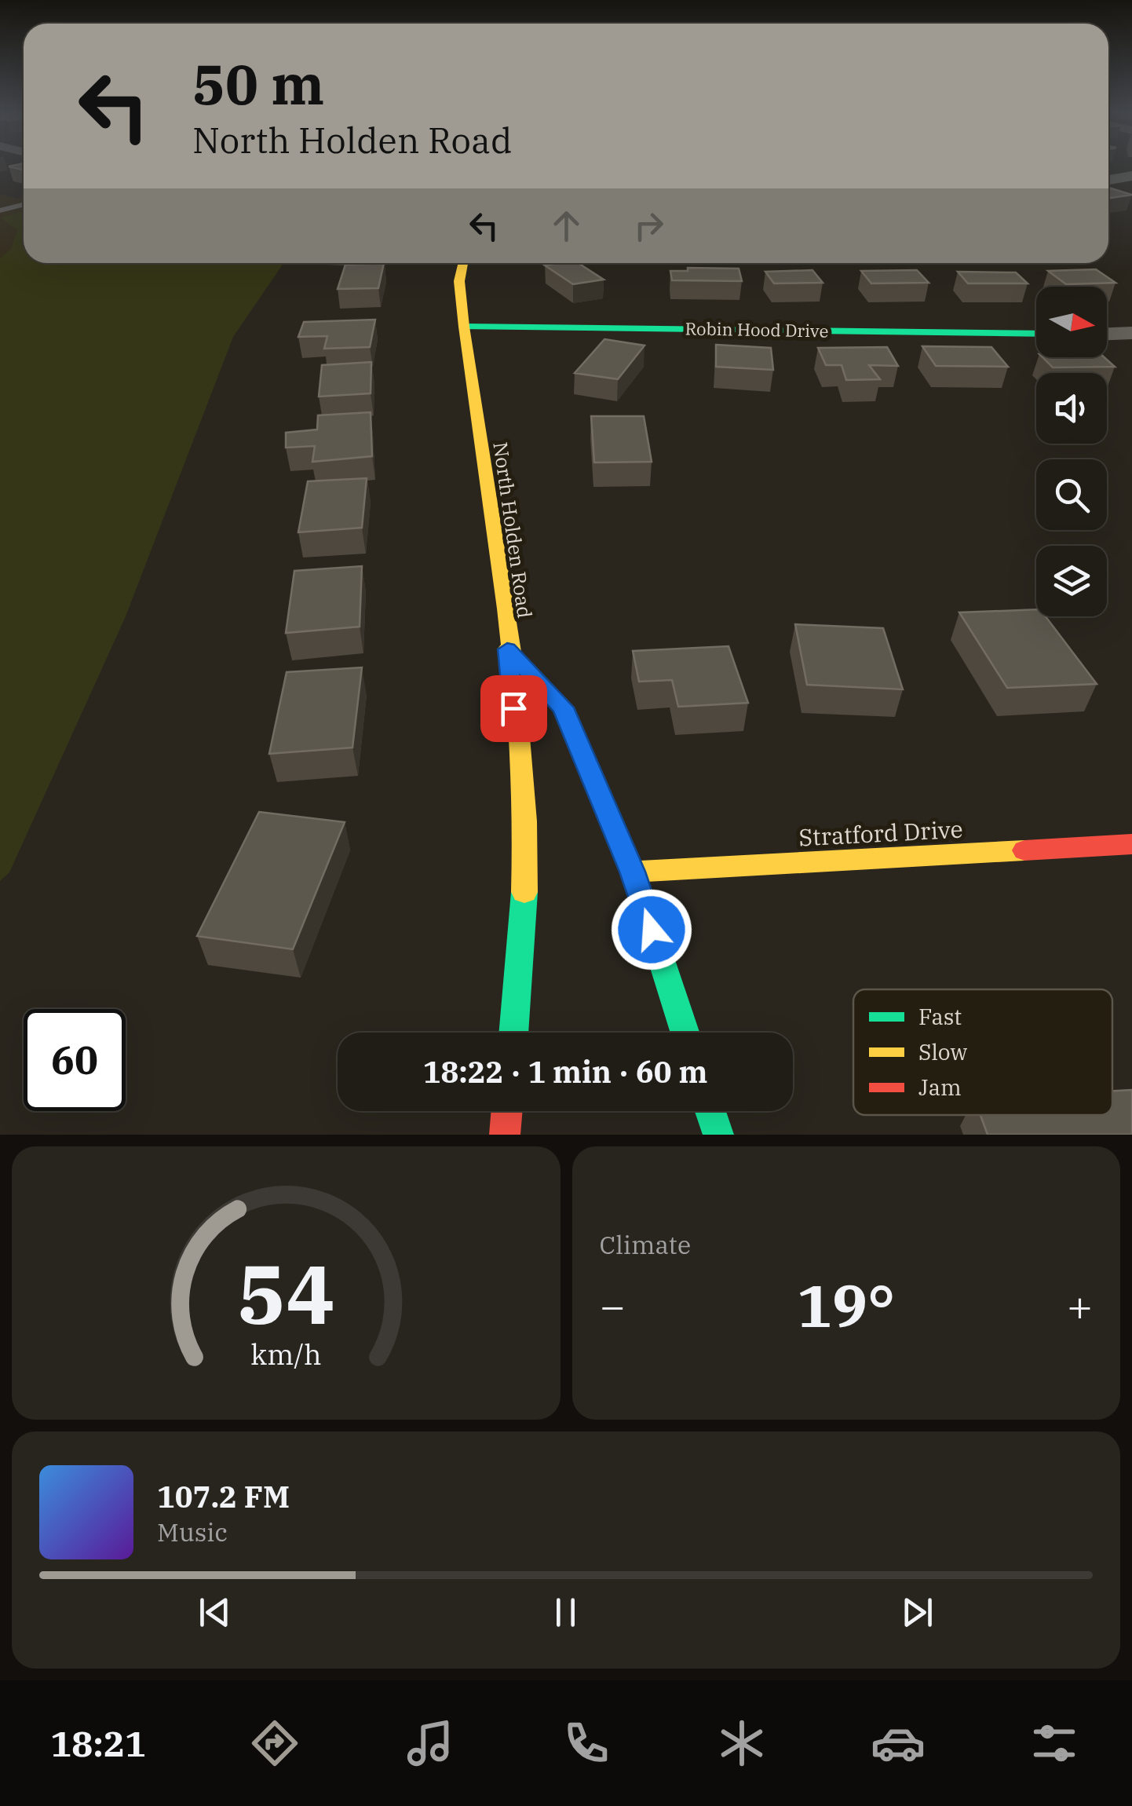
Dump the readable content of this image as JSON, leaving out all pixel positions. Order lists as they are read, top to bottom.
{
  "streets": {
    "main road": ["Robin Hood Drive", "North Holden Road", "Stratford Drive"]
  },
  "crossings": [
    ["Robin Hood Drive", "North Holden Road"]
  ],
  "legend": ["Fast", "Slow", "Jam"],
  "north": "right",
  "page": {
    "turn": ["50 m", "North Holden Road"],
    "limit": "60",
    "trip": "18:22 · 1 min · 60 m",
    "tile": "Climate",
    "heat": ["−", "19°", "+"],
    "song": ["107.2 FM", "Music"],
    "tabs": "18:21",
    "gauge": ["54", "km/h"]
  }
}
